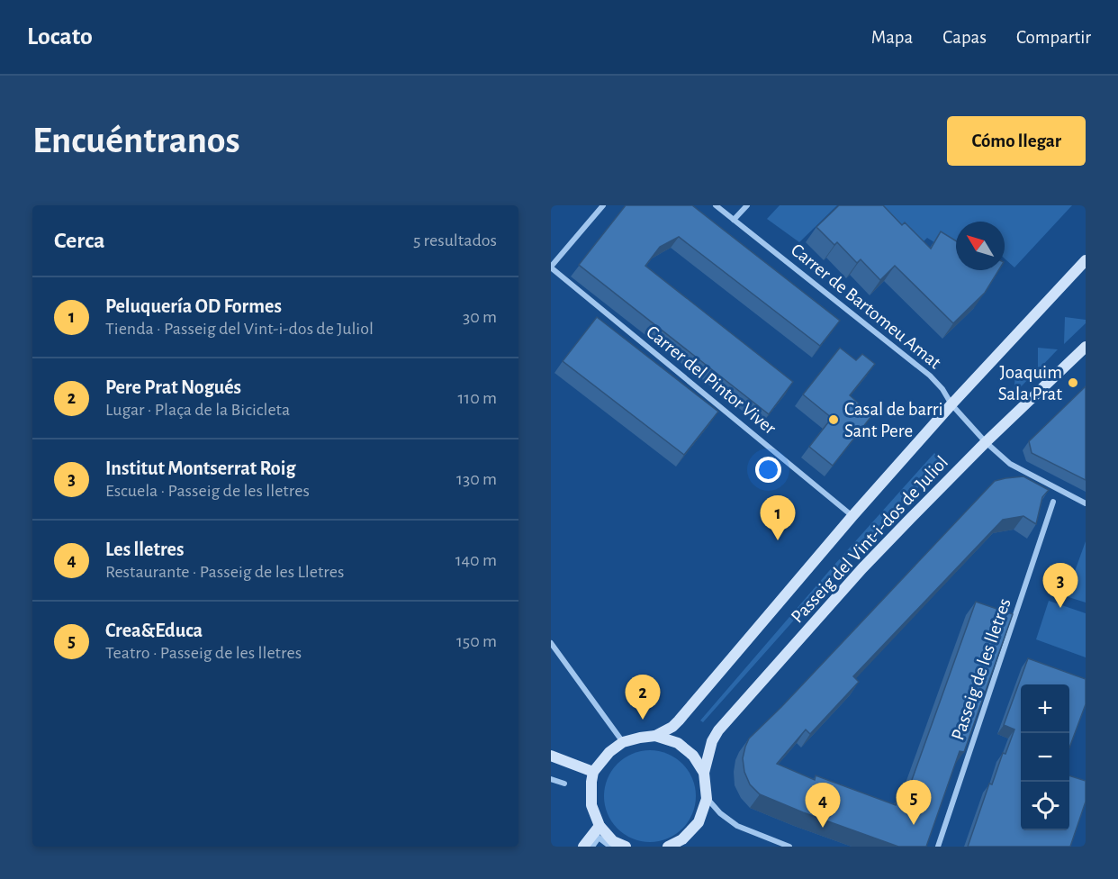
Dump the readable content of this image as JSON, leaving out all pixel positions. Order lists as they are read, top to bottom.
{
  "streets": {
    "street": [
      "Carrer de Bartomeu Amat",
      "Carrer del Pintor Viver",
      "Passeig del Vint-i-dos de Juliol",
      "Passeig de les lletres"
    ]
  },
  "crossings": [
    ["Carrer de Bartomeu Amat", "Passeig del Vint-i-dos de Juliol"],
    ["Carrer del Pintor Viver", "Passeig del Vint-i-dos de Juliol"]
  ],
  "places": ["Joaquim Sala Prat", "Casal de barri Sant Pere"],
  "north": "top left",
  "page": {
    "header": "Locato",
    "nav": ["Mapa", "Capas", "Compartir"],
    "buttons": "Cómo llegar",
    "title": "Encuéntranos",
    "heading": ["Cerca", "5 resultados"],
    "list": [
      {
        "mark": "1",
        "name": "Peluquería OD Formes",
        "note": "Tienda · Passeig del Vint-i-dos de Juliol",
        "value": "30 m"
      },
      {
        "mark": "2",
        "name": "Pere Prat Nogués",
        "note": "Lugar · Plaça de la Bicicleta",
        "value": "110 m"
      },
      {
        "mark": "3",
        "name": "Institut Montserrat Roig",
        "note": "Escuela · Passeig de les lletres",
        "value": "130 m"
      },
      {
        "mark": "4",
        "name": "Les lletres",
        "note": "Restaurante · Passeig de les Lletres",
        "value": "140 m"
      },
      {
        "mark": "5",
        "name": "Crea&Educa",
        "note": "Teatro · Passeig de les lletres",
        "value": "150 m"
      }
    ],
    "pins": [
      "1",
      "3",
      "2",
      "5",
      "4"
    ],
    "map_buttons": ["+", "−"]
  }
}
